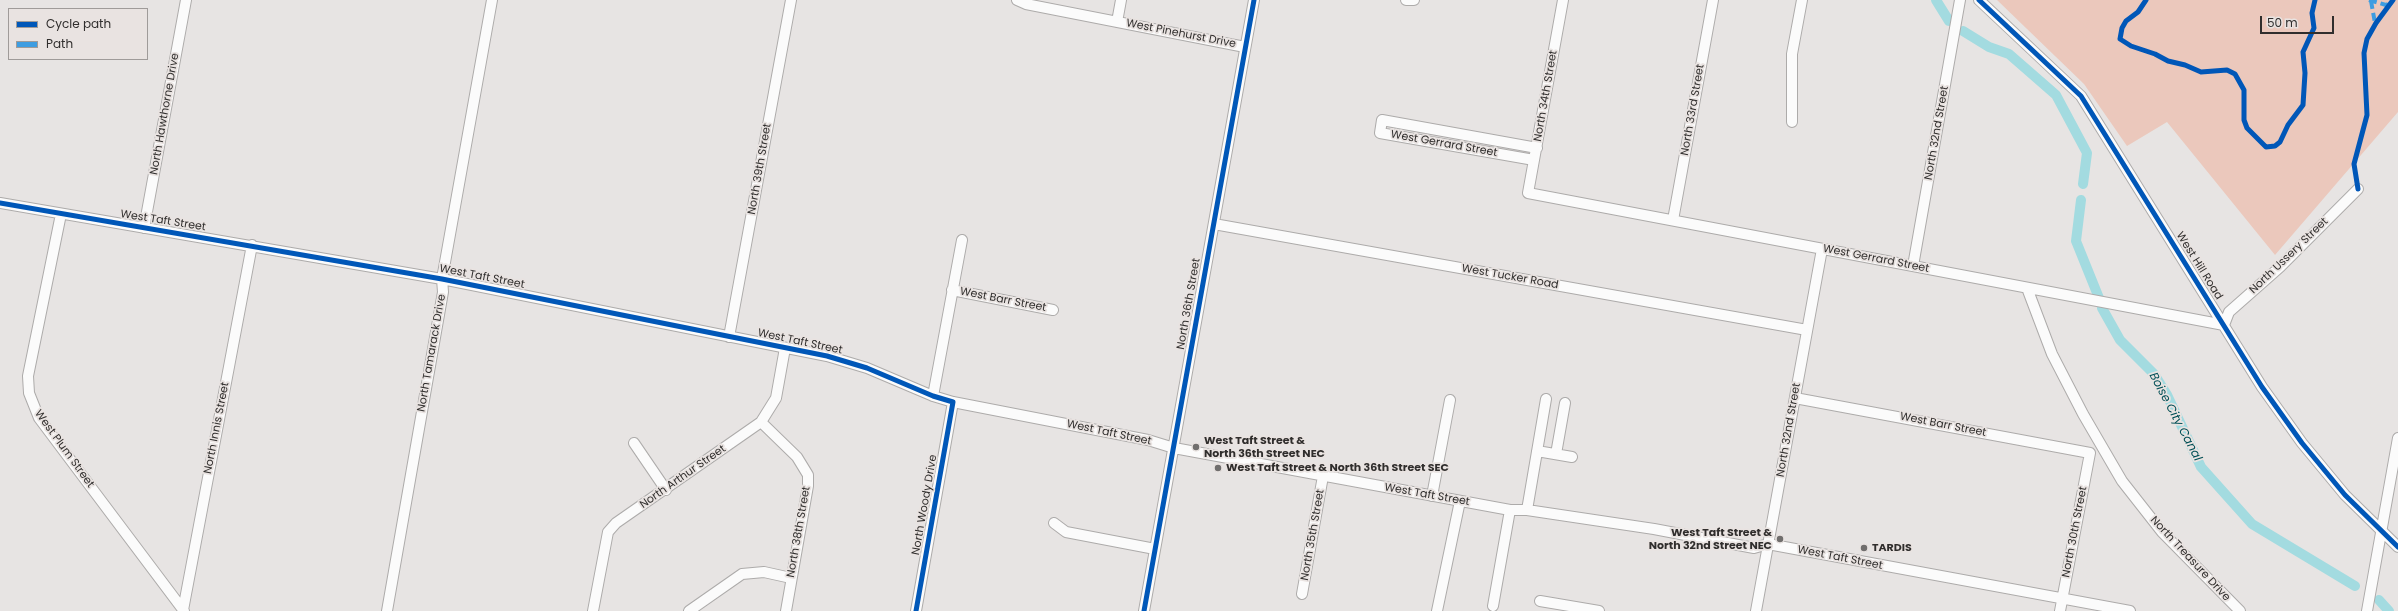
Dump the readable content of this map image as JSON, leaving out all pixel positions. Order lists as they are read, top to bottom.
{
  "streets": {
    "street": [
      "West Pinehurst Drive",
      "North 34th Street",
      "North 33rd Street",
      "North Hawthorne Drive",
      "North 32nd Street",
      "West Gerrard Street",
      "North 39th Street",
      "West Taft Street",
      "North Ussery Street",
      "West Hill Road",
      "West Tucker Road",
      "West Barr Street",
      "North 36th Street",
      "North Tamarack Drive",
      "North Innis Street",
      "West Plum Street",
      "North Arthur Street",
      "North Woody Drive",
      "North 38th Street",
      "North 30th Street",
      "North 35th Street",
      "North Treasure Drive"
    ]
  },
  "crossings": [
    ["West Pinehurst Drive", "North 36th Street"],
    ["North 34th Street", "West Gerrard Street"],
    ["North 33rd Street", "West Gerrard Street"],
    ["North Hawthorne Drive", "West Taft Street"],
    ["North 32nd Street", "West Gerrard Street"],
    ["North 32nd Street", "West Taft Street"],
    ["North 32nd Street", "West Tucker Road"],
    ["North 32nd Street", "West Barr Street"],
    ["West Gerrard Street", "North Ussery Street"],
    ["West Gerrard Street", "West Hill Road"],
    ["West Gerrard Street", "North Treasure Drive"],
    ["North 39th Street", "West Taft Street"],
    ["West Taft Street", "North 36th Street"],
    ["West Taft Street", "North Tamarack Drive"],
    ["West Taft Street", "North Innis Street"],
    ["West Taft Street", "West Plum Street"],
    ["West Taft Street", "North Arthur Street"],
    ["West Taft Street", "North Woody Drive"],
    ["West Taft Street", "North 30th Street"],
    ["West Taft Street", "North 35th Street"],
    ["North Ussery Street", "West Hill Road"],
    ["West Tucker Road", "North 36th Street"],
    ["West Barr Street", "North 30th Street"],
    ["North Innis Street", "West Plum Street"],
    ["North Arthur Street", "North 38th Street"]
  ],
  "water": ["Boise City Canal"],
  "places": [
    "West Taft Street & North 36th Street NEC",
    "West Taft Street & North 36th Street SEC",
    "West Taft Street & North 32nd Street NEC",
    "TARDIS"
  ],
  "legend": ["Cycle path", "Path"],
  "scale_bar": "50 m"
}
